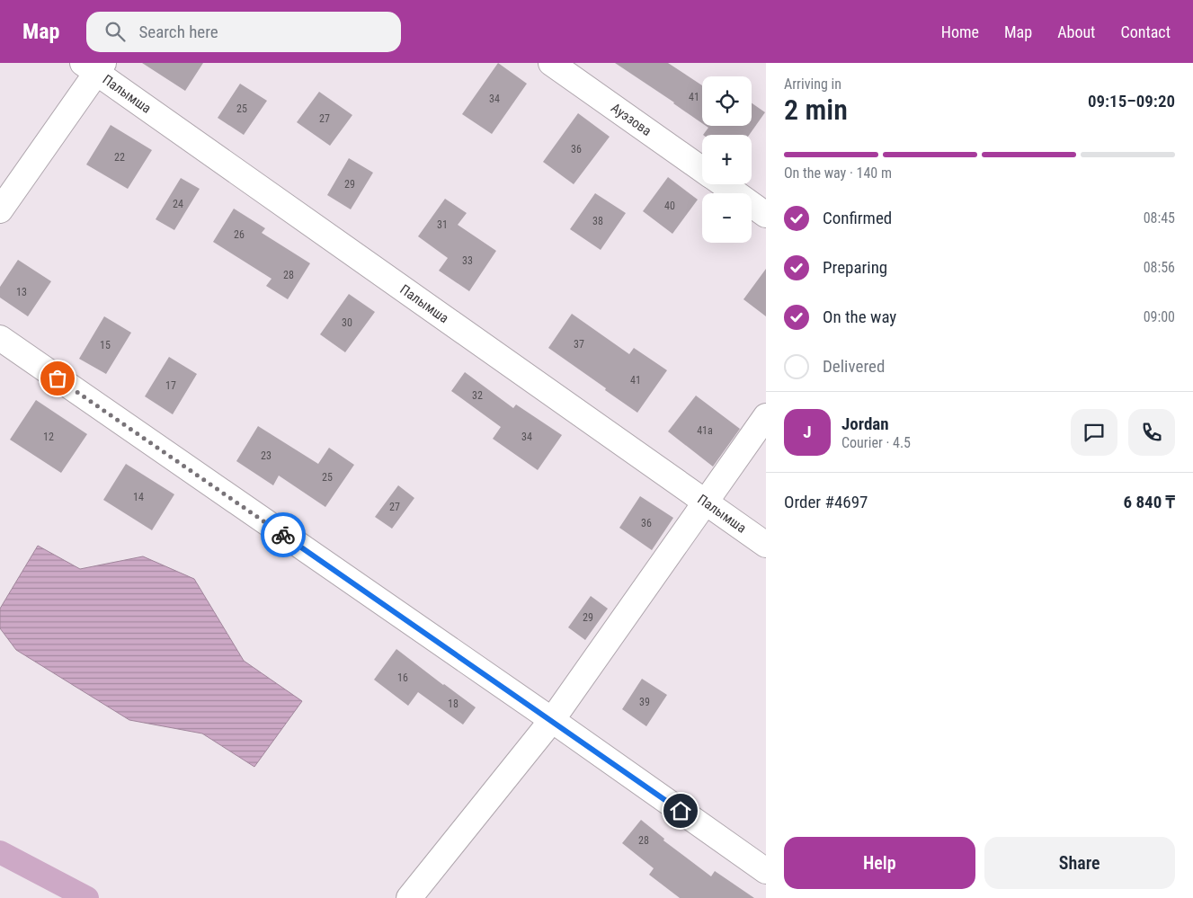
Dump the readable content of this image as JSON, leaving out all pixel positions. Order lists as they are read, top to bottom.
{
  "streets": {
    "street": ["Палымша", "Ауэзова"]
  },
  "house_numbers": [
    "41",
    "34",
    "25",
    "27",
    "36",
    "22",
    "29",
    "24",
    "40",
    "38",
    "31",
    "26",
    "33",
    "28",
    "13",
    "30",
    "37",
    "15",
    "41",
    "17",
    "32",
    "41а",
    "12",
    "34",
    "23",
    "25",
    "14",
    "27",
    "36",
    "29",
    "16",
    "39",
    "18",
    "28"
  ],
  "page": {
    "header": "Map",
    "search": "Search here",
    "nav": [
      "Home",
      "Map",
      "About",
      "Contact"
    ],
    "heading": ["2 min", "Arriving in", "09:15–09:20"],
    "panel": [
      "Jordan",
      "Courier · 4.5",
      "Order #4697",
      "6 840 ₸"
    ],
    "map_buttons": ["+", "−"],
    "bar": "On the way · 140 m",
    "list": [
      ["Confirmed", "08:45"],
      ["Preparing", "08:56"],
      ["On the way", "09:00"],
      "Delivered"
    ],
    "round": "J",
    "buttons": ["Help", "Share"]
  }
}
